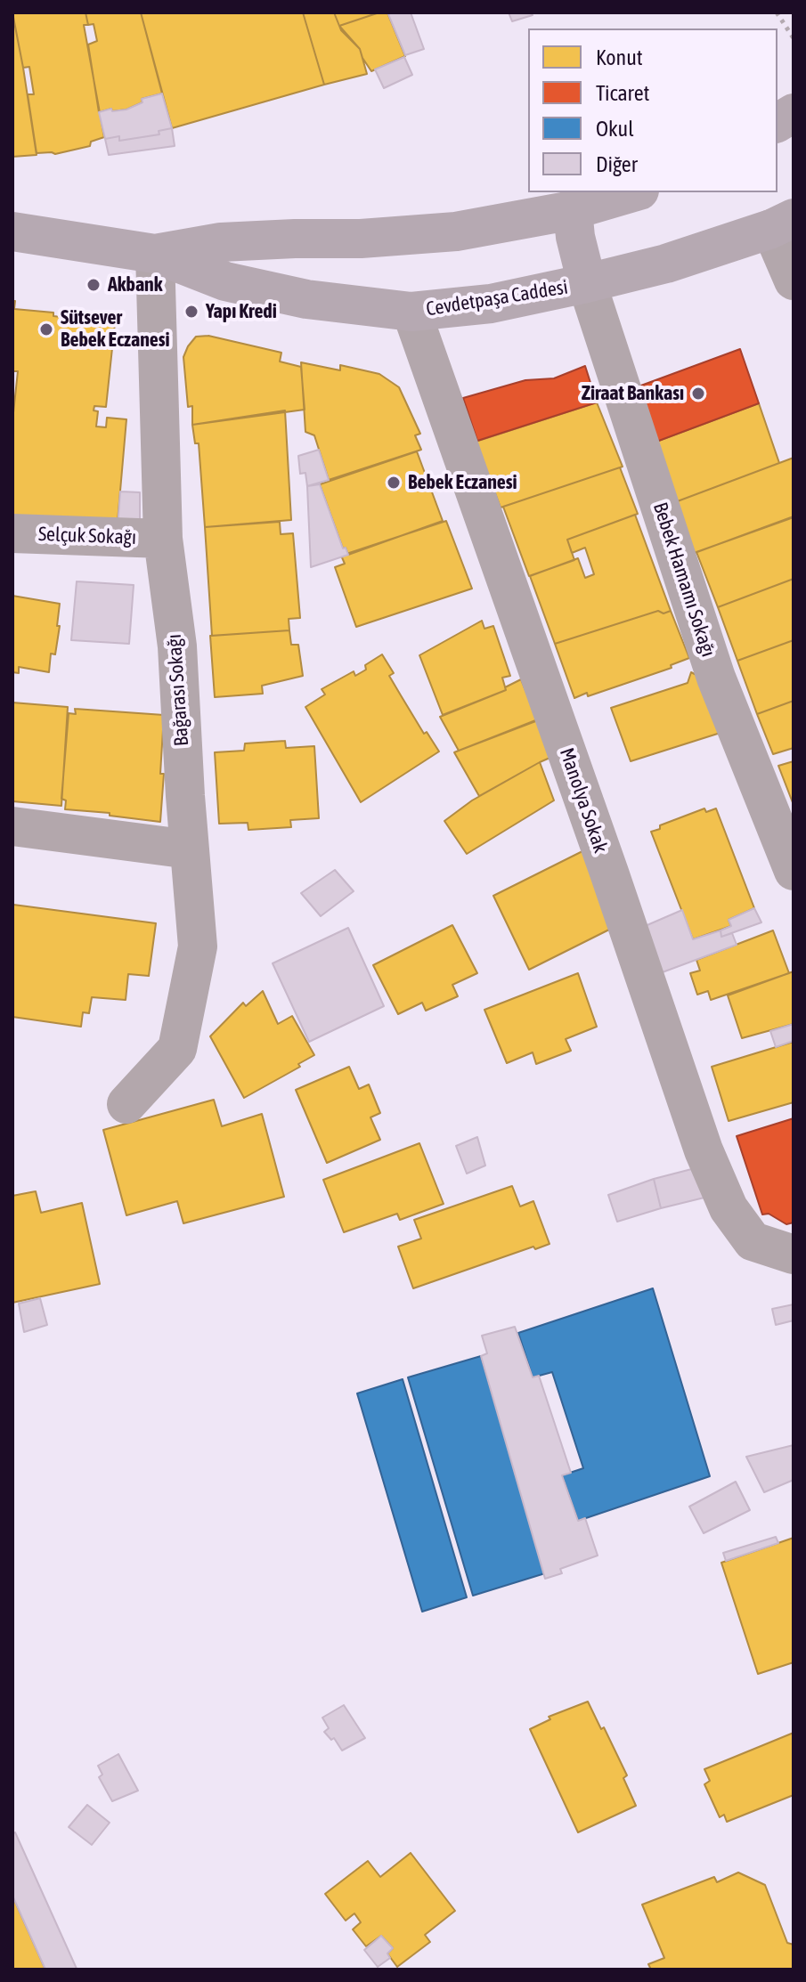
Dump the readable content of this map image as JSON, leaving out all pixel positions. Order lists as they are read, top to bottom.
{
  "streets": {
    "main road": ["Cevdetpaşa Caddesi"],
    "street": [
      "Selçuk Sokağı",
      "Bebek Hamamı Sokağı",
      "Bağarası Sokağı",
      "Manolya Sokak"
    ]
  },
  "crossings": [
    ["Cevdetpaşa Caddesi", "Bebek Hamamı Sokağı"],
    ["Cevdetpaşa Caddesi", "Bağarası Sokağı"],
    ["Cevdetpaşa Caddesi", "Manolya Sokak"],
    ["Selçuk Sokağı", "Bağarası Sokağı"]
  ],
  "places": [
    "Akbank",
    "Yapı Kredi",
    "Sütsever Bebek Eczanesi",
    "Ziraat Bankası",
    "Bebek Eczanesi"
  ],
  "legend": [
    "Konut",
    "Ticaret",
    "Okul",
    "Diğer"
  ]
}
